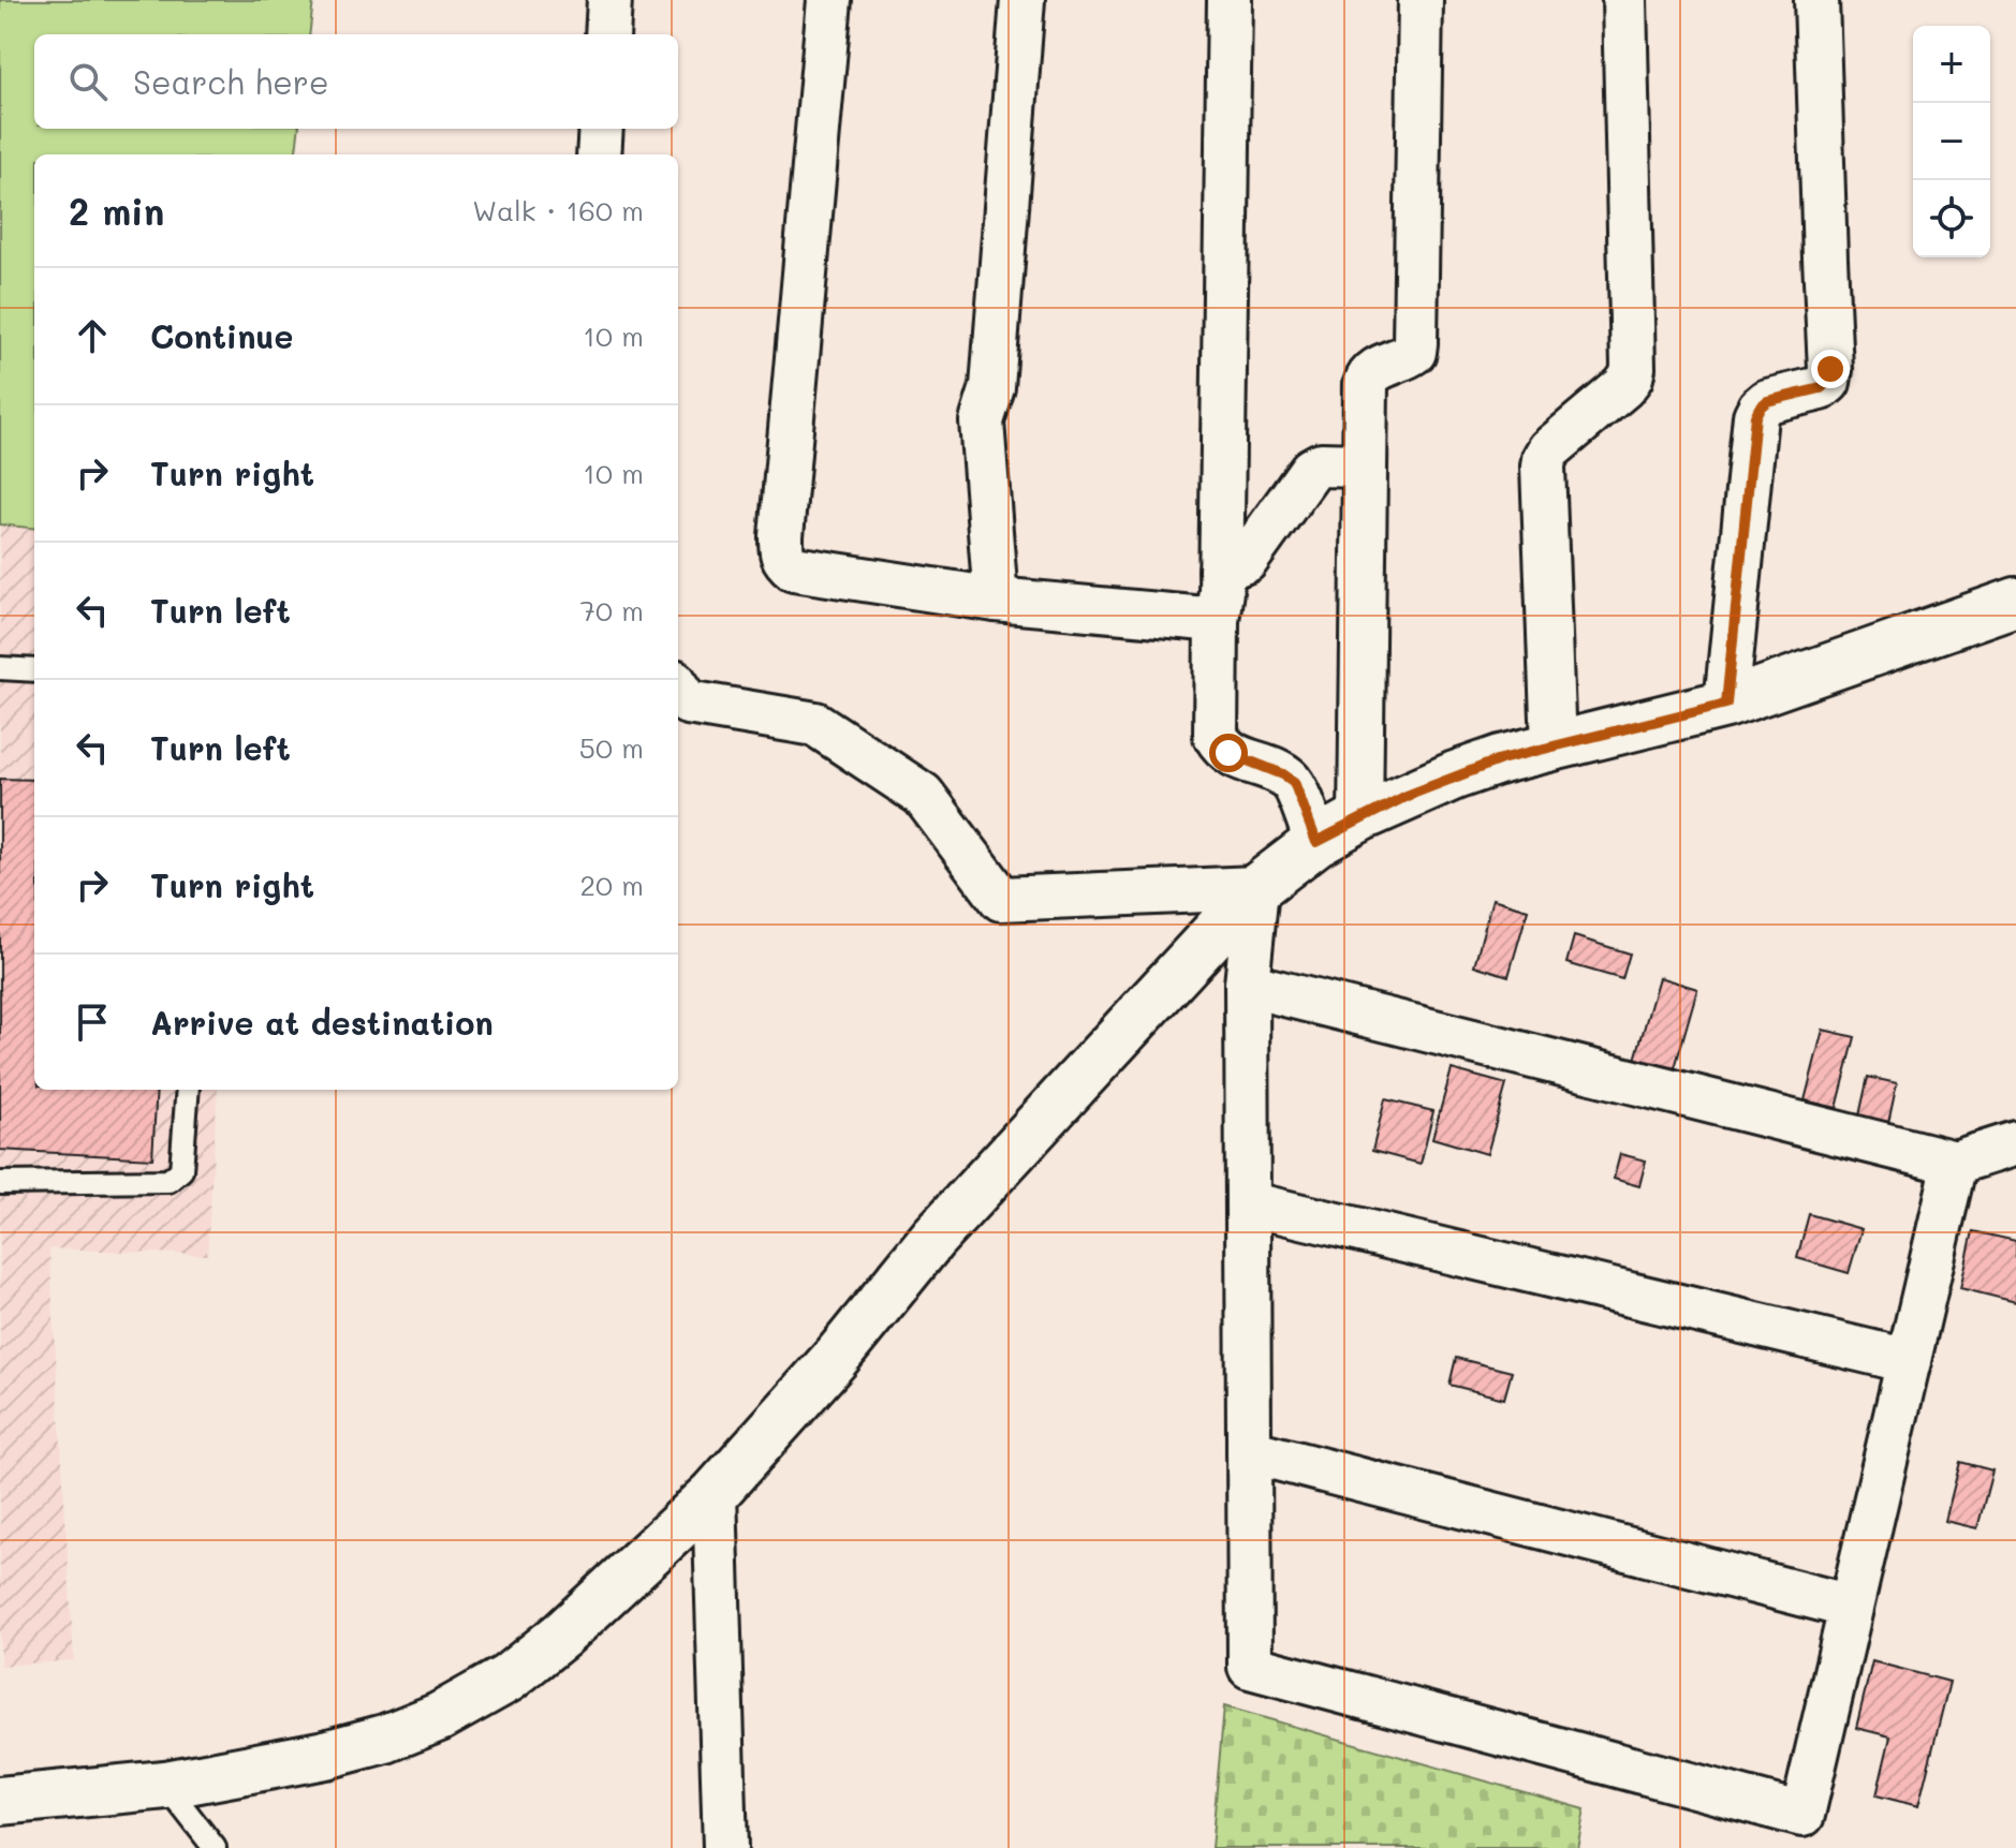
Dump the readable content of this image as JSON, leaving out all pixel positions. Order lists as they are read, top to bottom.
{
  "page": {
    "map_buttons": ["+", "−"],
    "search": "Search here",
    "heading": ["2 min", "Walk · 160 m"],
    "list": [
      ["Continue", "10 m"],
      ["Turn right", "10 m"],
      ["Turn left", "70 m"],
      ["Turn left", "50 m"],
      ["Turn right", "20 m"],
      "Arrive at destination"
    ]
  }
}
